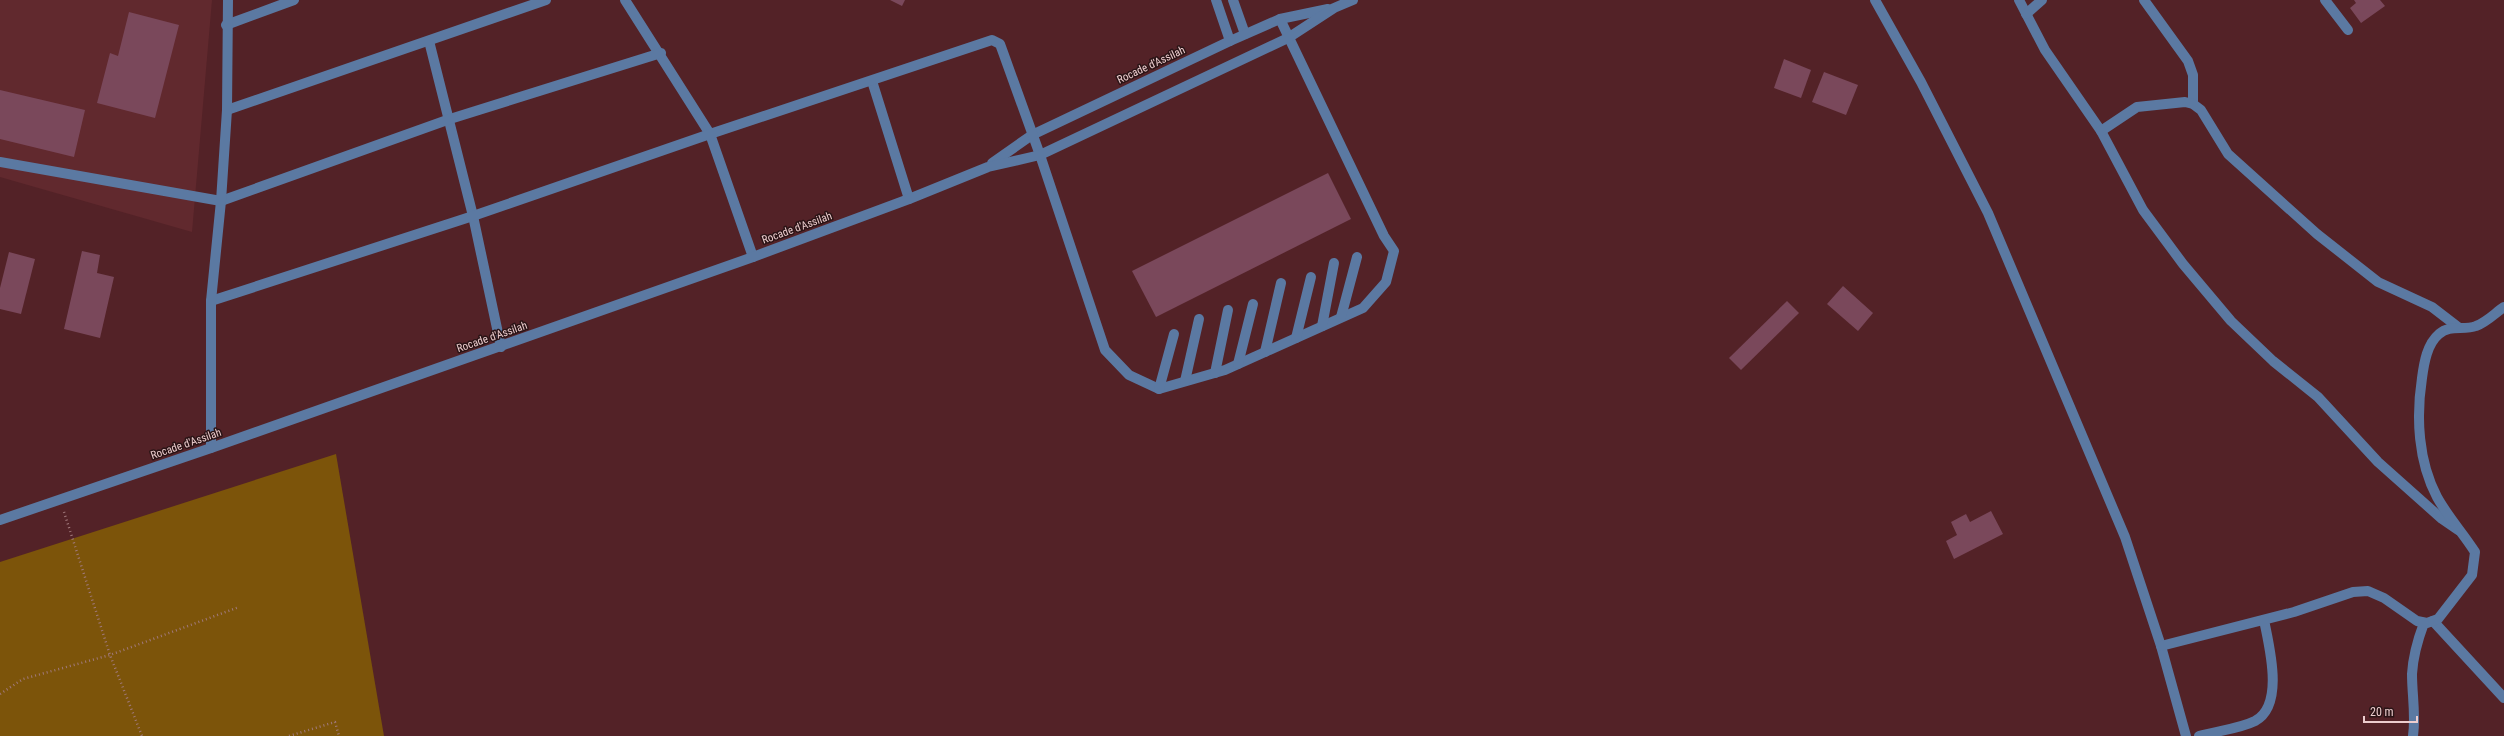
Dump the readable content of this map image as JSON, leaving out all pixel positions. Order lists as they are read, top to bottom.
{
  "streets": {
    "street": ["Rocade d'Assilah"]
  },
  "scale_bar": "20 m"
}
